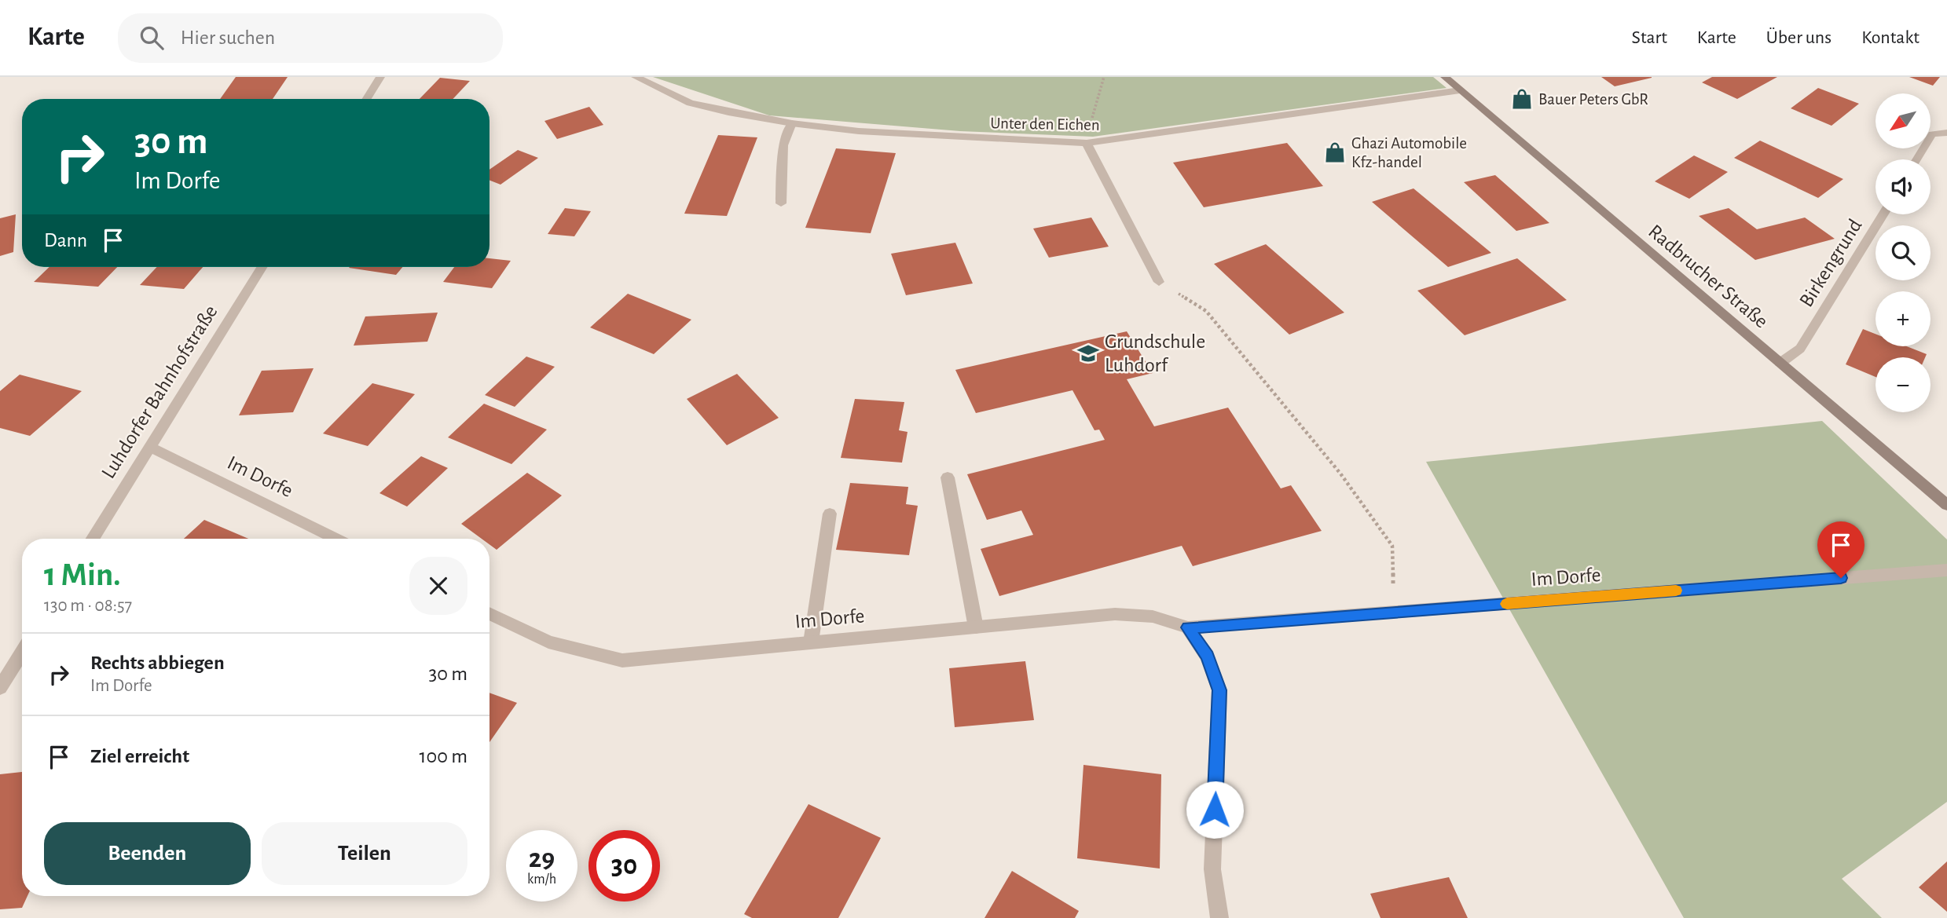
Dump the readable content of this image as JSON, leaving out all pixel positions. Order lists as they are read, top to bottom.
{
  "streets": {
    "street": [
      "Unter den Eichen",
      "Birkengrund",
      "Radbrucher Straße",
      "Luhdorfer Bahnhofstraße",
      "Im Dorfe"
    ]
  },
  "crossings": [
    ["Unter den Eichen", "Radbrucher Straße"],
    ["Birkengrund", "Radbrucher Straße"],
    ["Luhdorfer Bahnhofstraße", "Im Dorfe"]
  ],
  "places": {
    "shop": ["Bauer Peters GbR", "Ghazi Automobile Kfz-handel"],
    "school or university": ["Grundschule Luhdorf"]
  },
  "north": "bottom left",
  "page": {
    "header": "Karte",
    "search": "Hier suchen",
    "nav": [
      "Start",
      "Karte",
      "Über uns",
      "Kontakt"
    ],
    "map_buttons": ["+", "−"],
    "turn": ["30 m", "Im Dorfe"],
    "then": "Dann",
    "heading": ["1 Min.", "130 m · 08:57"],
    "list": [
      {
        "name": "Rechts abbiegen",
        "note": "Im Dorfe",
        "value": "30 m"
      },
      {
        "name": "Ziel erreicht",
        "value": "100 m"
      }
    ],
    "buttons": ["Beenden", "Teilen"],
    "speed": "29 km/h",
    "limit": "30"
  }
}
